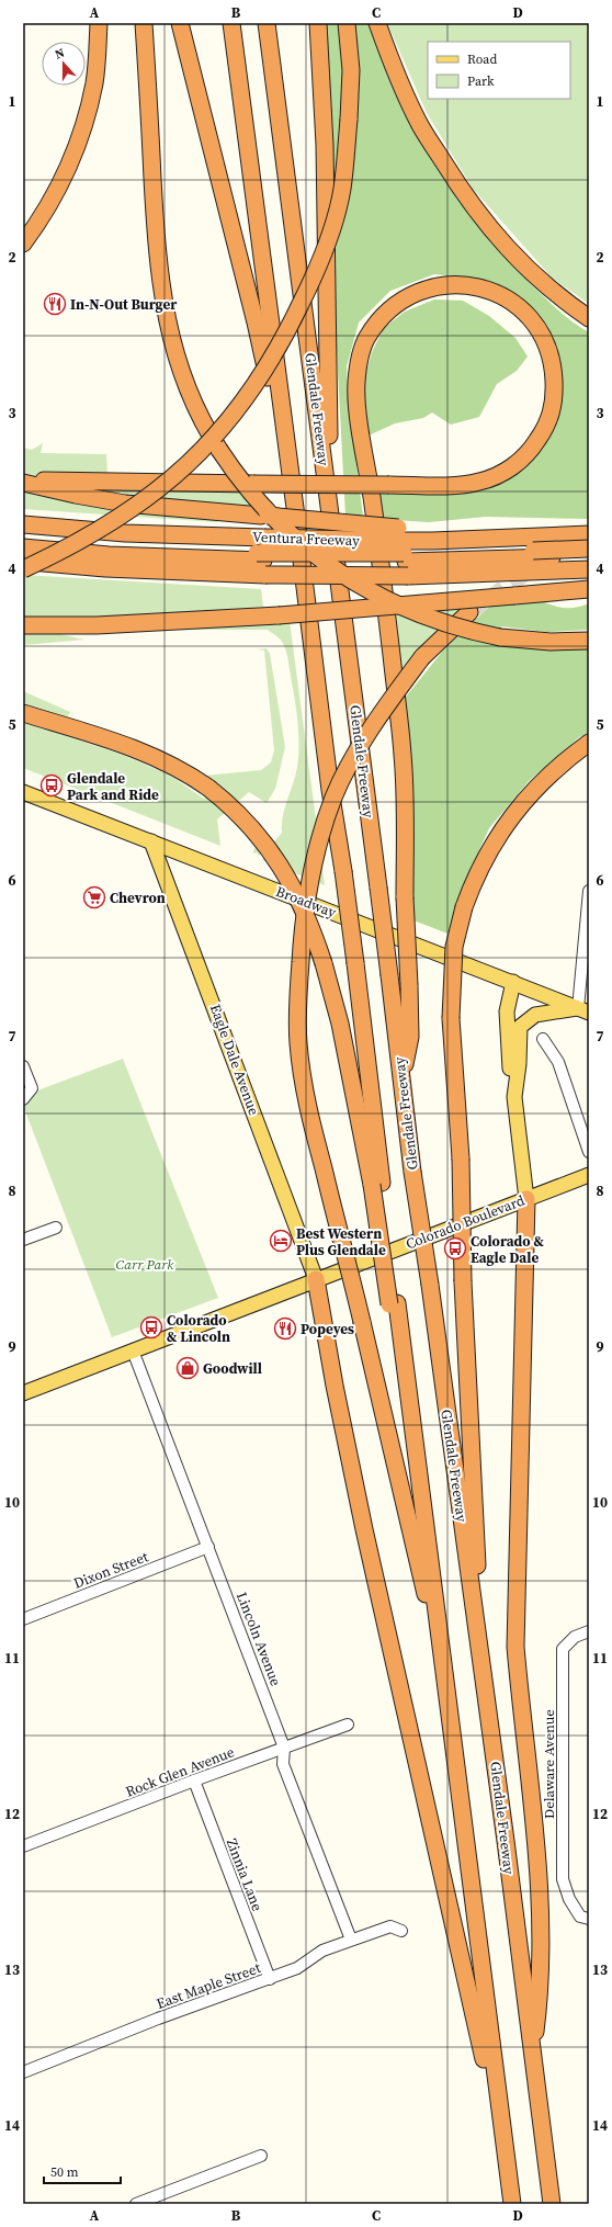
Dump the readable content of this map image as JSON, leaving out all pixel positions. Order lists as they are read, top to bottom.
{
  "streets": {
    "highway": ["Glendale Freeway", "Ventura Freeway"],
    "main road": ["Broadway", "Eagle Dale Avenue", "Colorado Boulevard"],
    "street": [
      "Dixon Street",
      "Lincoln Avenue",
      "Delaware Avenue",
      "Rock Glen Avenue",
      "Zinnia Lane",
      "East Maple Street"
    ]
  },
  "crossings": [
    ["Broadway", "Eagle Dale Avenue"],
    ["Eagle Dale Avenue", "Colorado Boulevard"],
    ["Colorado Boulevard", "Lincoln Avenue"],
    ["Dixon Street", "Lincoln Avenue"],
    ["Lincoln Avenue", "Rock Glen Avenue"],
    ["Lincoln Avenue", "East Maple Street"],
    ["Rock Glen Avenue", "Zinnia Lane"],
    ["Zinnia Lane", "East Maple Street"]
  ],
  "parks": ["Carr Park"],
  "places": {
    "restaurant": ["In-N-Out Burger", "Popeyes"],
    "bus stop": ["Glendale Park and Ride", "Colorado & Eagle Dale", "Colorado & Lincoln"],
    "supermarket": ["Chevron"],
    "hotel": ["Best Western Plus Glendale"],
    "shop": ["Goodwill"]
  },
  "legend": ["Road", "Park"],
  "scale_bar": "50 m",
  "north": "top",
  "grid": {
    "columns": [
      "A",
      "B",
      "C",
      "D"
    ],
    "rows": [
      "1",
      "2",
      "3",
      "4",
      "5",
      "6",
      "7",
      "8",
      "9",
      "10",
      "11",
      "12",
      "13",
      "14"
    ]
  }
}
